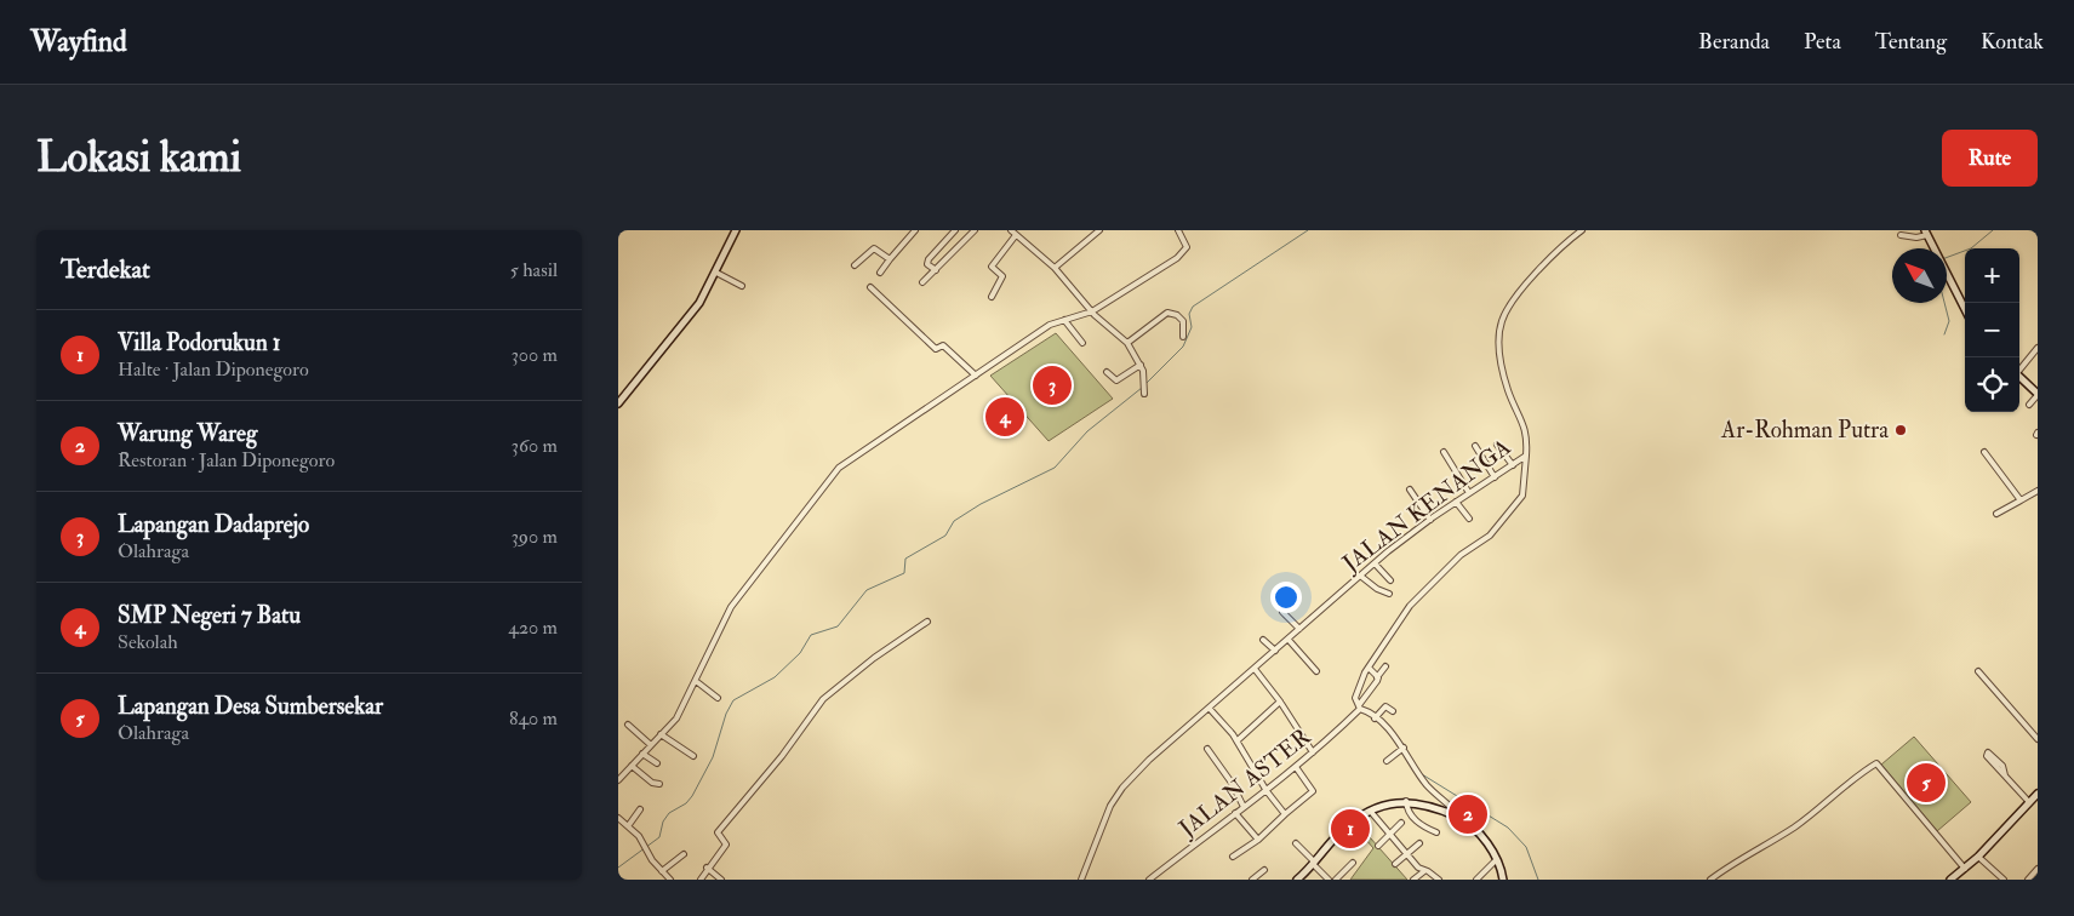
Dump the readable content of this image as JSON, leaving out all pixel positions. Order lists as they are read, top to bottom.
{
  "streets": {
    "street": ["JALAN KENANGA", "JALAN ASTER"]
  },
  "places": ["Ar-Rohman Putra"],
  "north": "top left",
  "page": {
    "header": "Wayfind",
    "nav": [
      "Beranda",
      "Peta",
      "Tentang",
      "Kontak"
    ],
    "buttons": "Rute",
    "title": "Lokasi kami",
    "heading": ["Terdekat", "5 hasil"],
    "map_buttons": ["+", "−"],
    "list": [
      {
        "mark": "1",
        "name": "Villa Podorukun 1",
        "note": "Halte · Jalan Diponegoro",
        "value": "300 m"
      },
      {
        "mark": "2",
        "name": "Warung Wareg",
        "note": "Restoran · Jalan Diponegoro",
        "value": "360 m"
      },
      {
        "mark": "3",
        "name": "Lapangan Dadaprejo",
        "note": "Olahraga",
        "value": "390 m"
      },
      {
        "mark": "4",
        "name": "SMP Negeri 7 Batu",
        "note": "Sekolah",
        "value": "420 m"
      },
      {
        "mark": "5",
        "name": "Lapangan Desa Sumbersekar",
        "note": "Olahraga",
        "value": "840 m"
      }
    ],
    "pins": [
      "3",
      "4",
      "5",
      "2",
      "1"
    ]
  }
}
